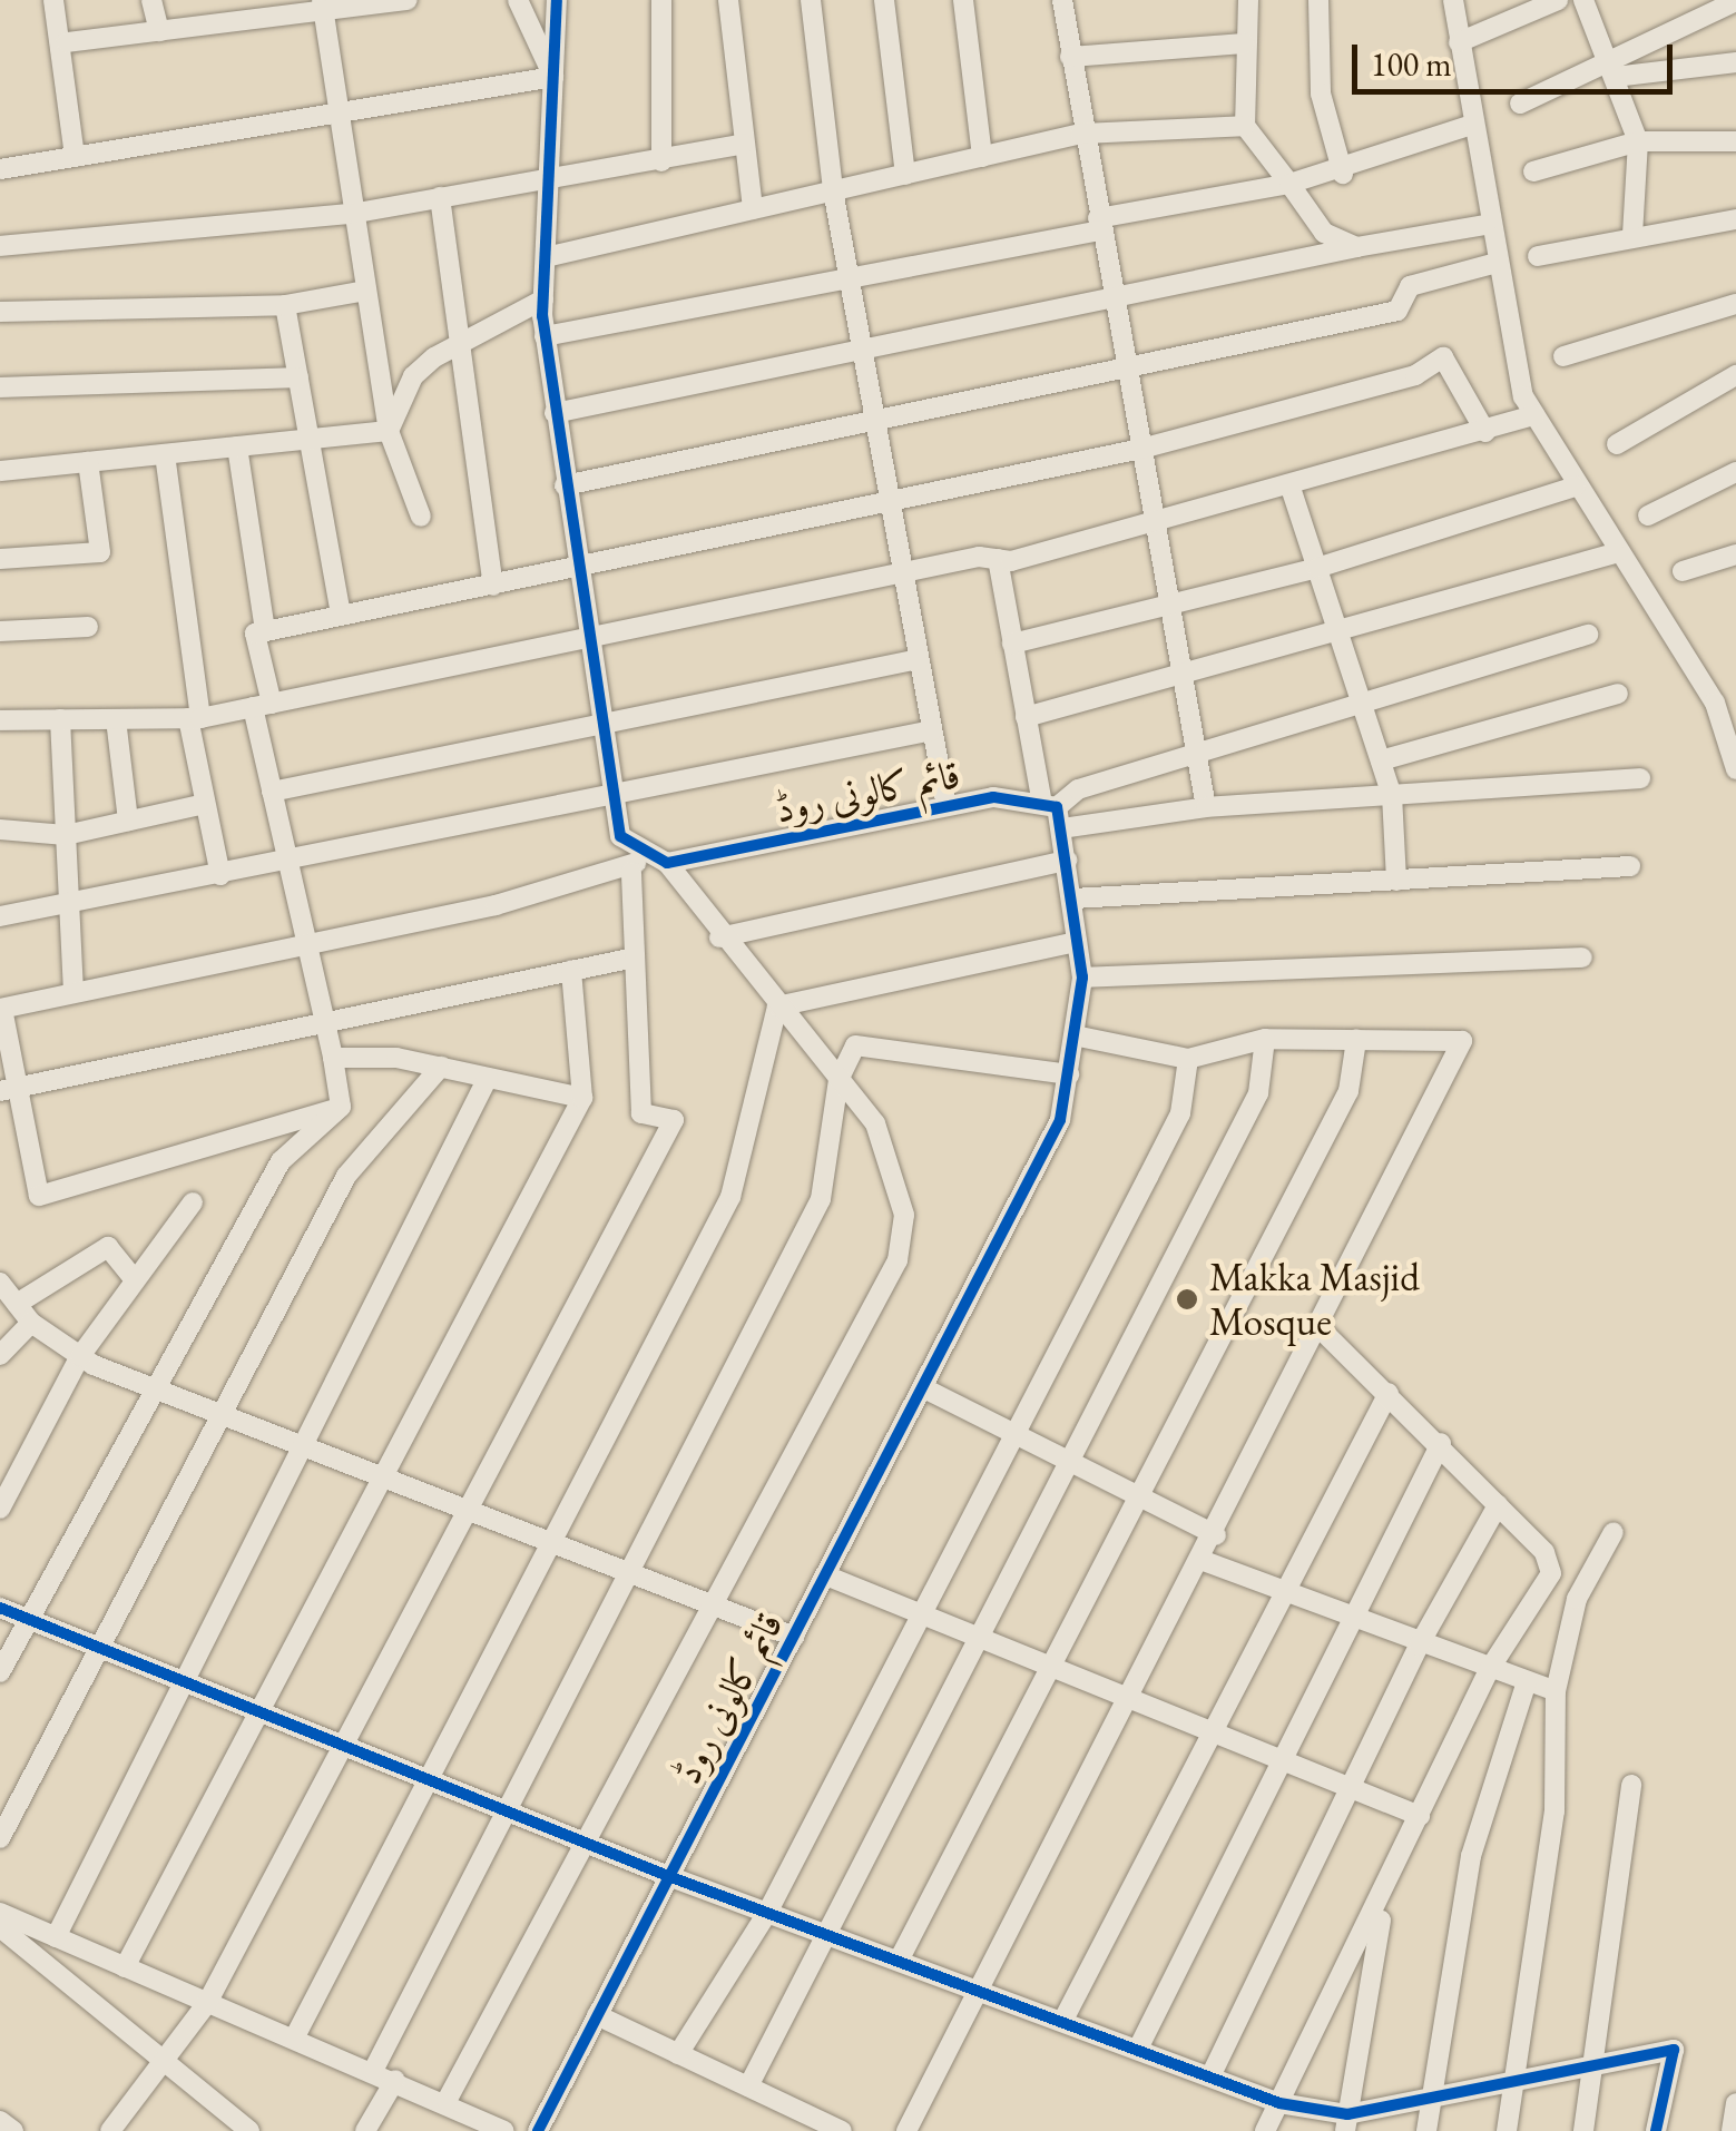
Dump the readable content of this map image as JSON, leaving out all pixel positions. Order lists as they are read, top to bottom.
{
  "streets": {
    "street": ["قائم کالونی روڈ"]
  },
  "places": ["Makka Masjid Mosque"],
  "scale_bar": "100 m"
}
